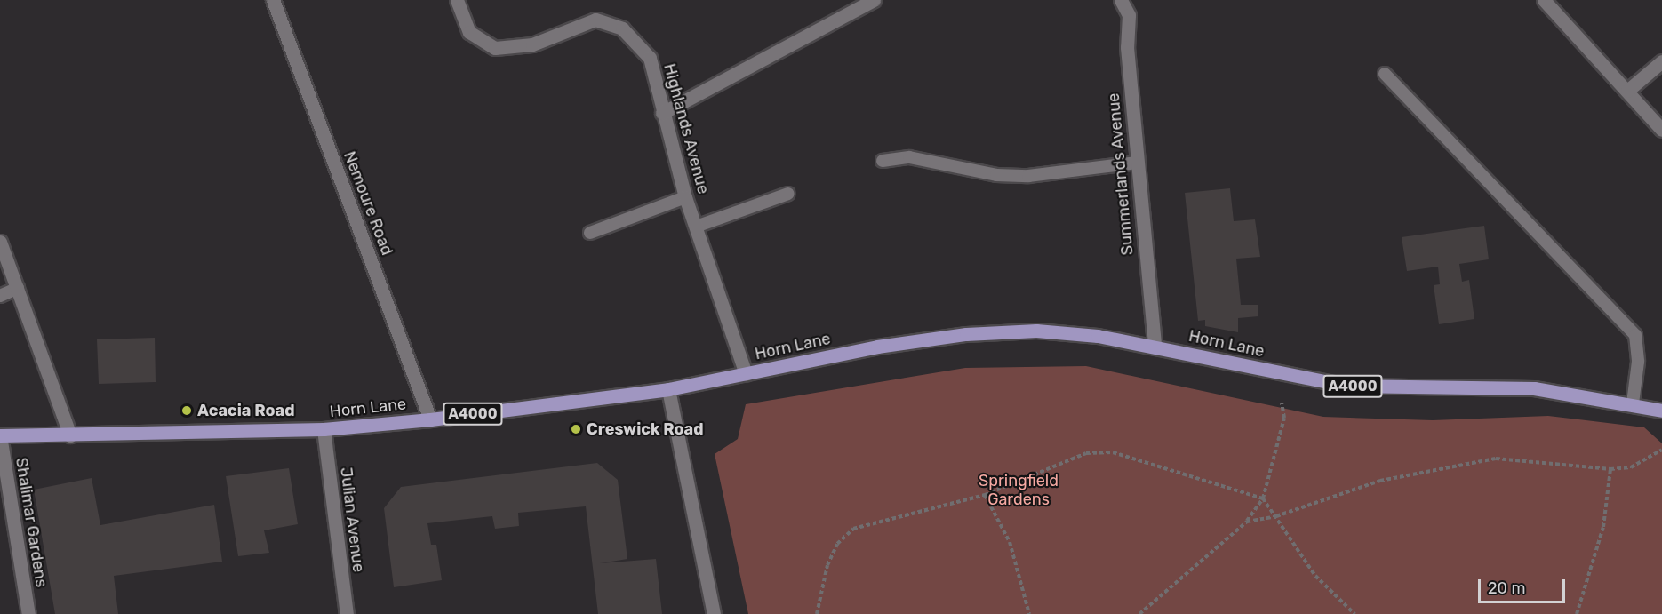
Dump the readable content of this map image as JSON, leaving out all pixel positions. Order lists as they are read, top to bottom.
{
  "streets": {
    "main road": ["Horn Lane", "A4000"],
    "street": [
      "Highlands Avenue",
      "Summerlands Avenue",
      "Nemoure Road",
      "Julian Avenue",
      "Shalimar Gardens"
    ]
  },
  "crossings": [
    ["Highlands Avenue", "Horn Lane"],
    ["Summerlands Avenue", "Horn Lane"],
    ["Nemoure Road", "Horn Lane"],
    ["Horn Lane", "A4000"],
    ["Horn Lane", "Julian Avenue"],
    ["Horn Lane", "Shalimar Gardens"]
  ],
  "parks": ["Springfield Gardens"],
  "places": ["Acacia Road", "Creswick Road"],
  "scale_bar": "20 m"
}
